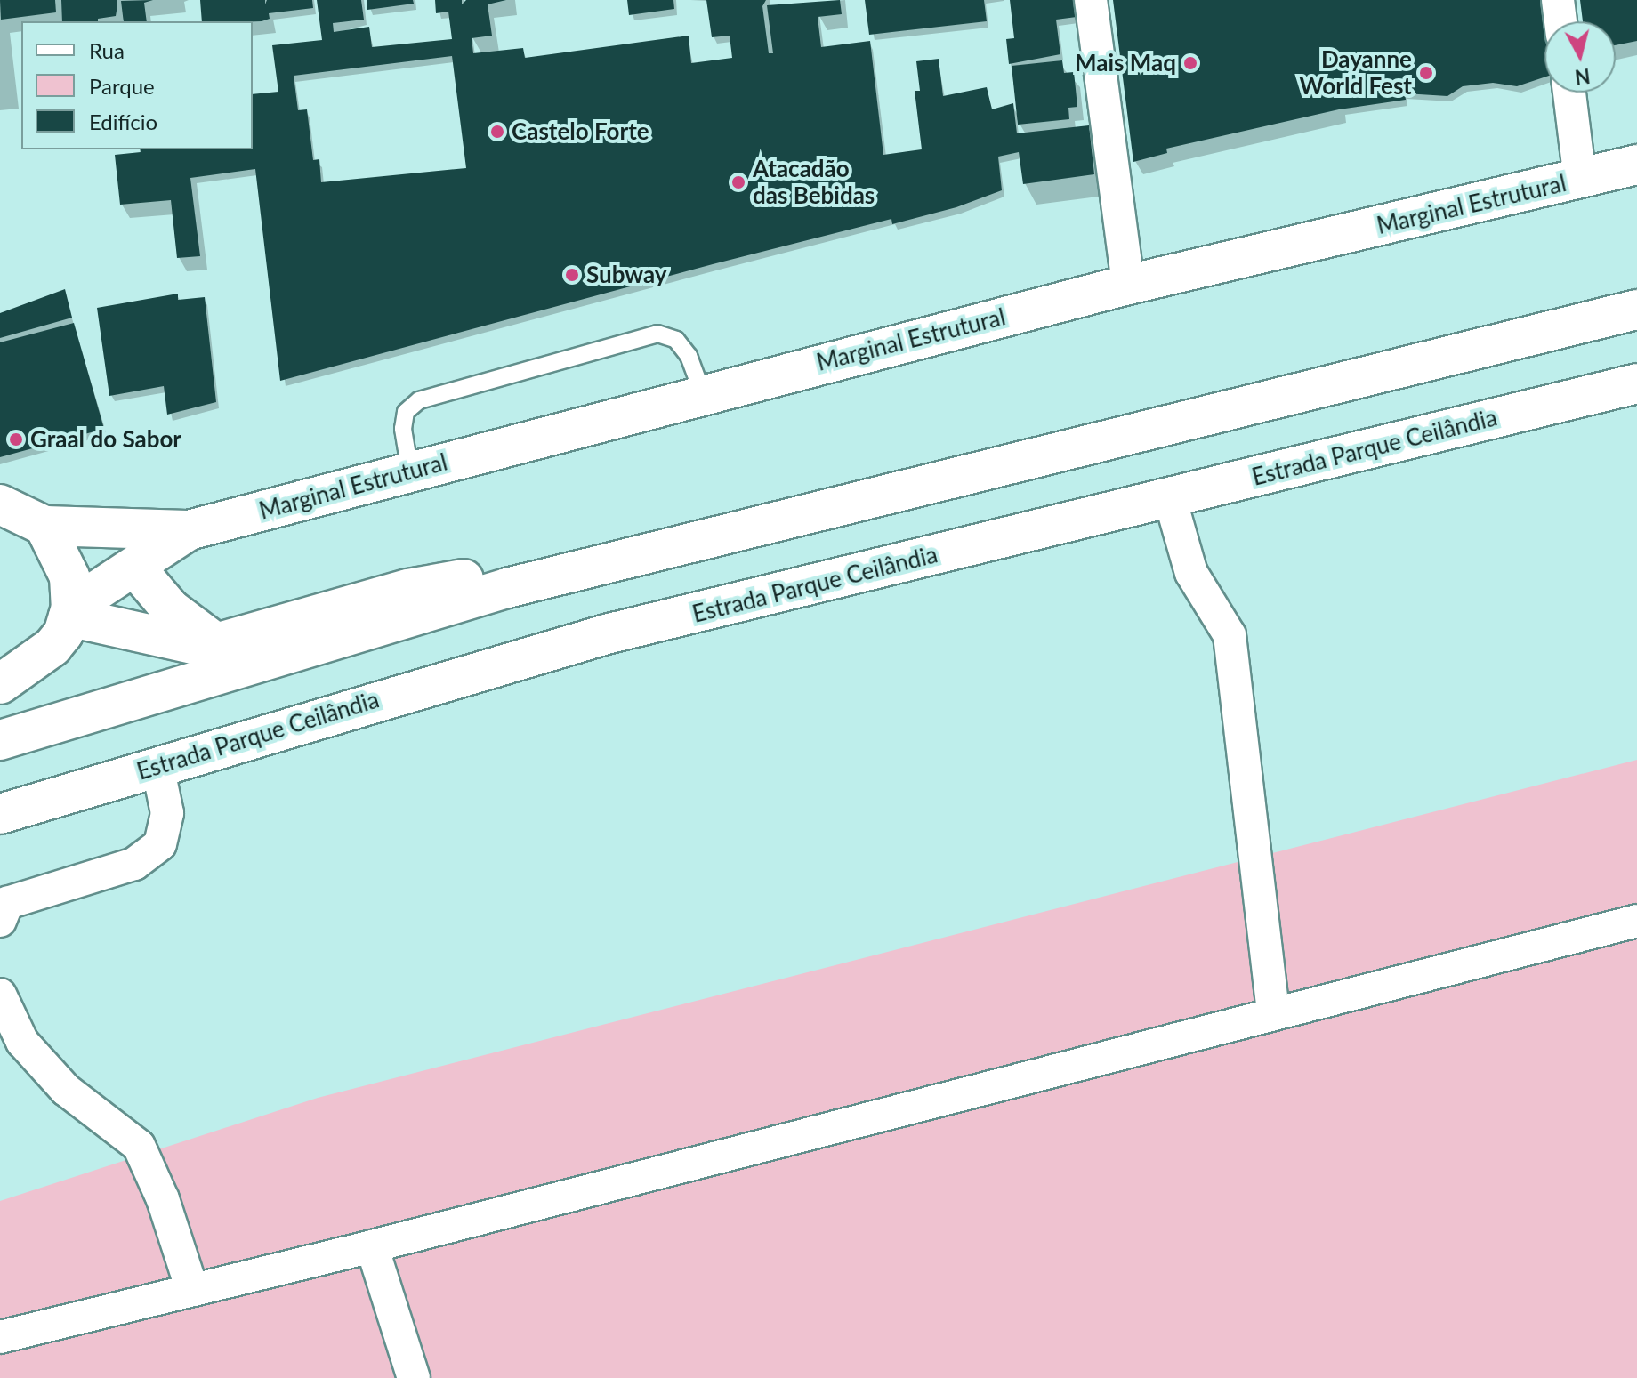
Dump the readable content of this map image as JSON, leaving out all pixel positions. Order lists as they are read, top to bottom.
{
  "streets": {
    "main road": ["Marginal Estrutural", "Estrada Parque Ceilândia"]
  },
  "places": [
    "Mais Maq",
    "Dayanne World Fest",
    "Castelo Forte",
    "Atacadão das Bebidas",
    "Subway",
    "Graal do Sabor"
  ],
  "legend": ["Rua", "Parque", "Edifício"],
  "north": "bottom"
}
